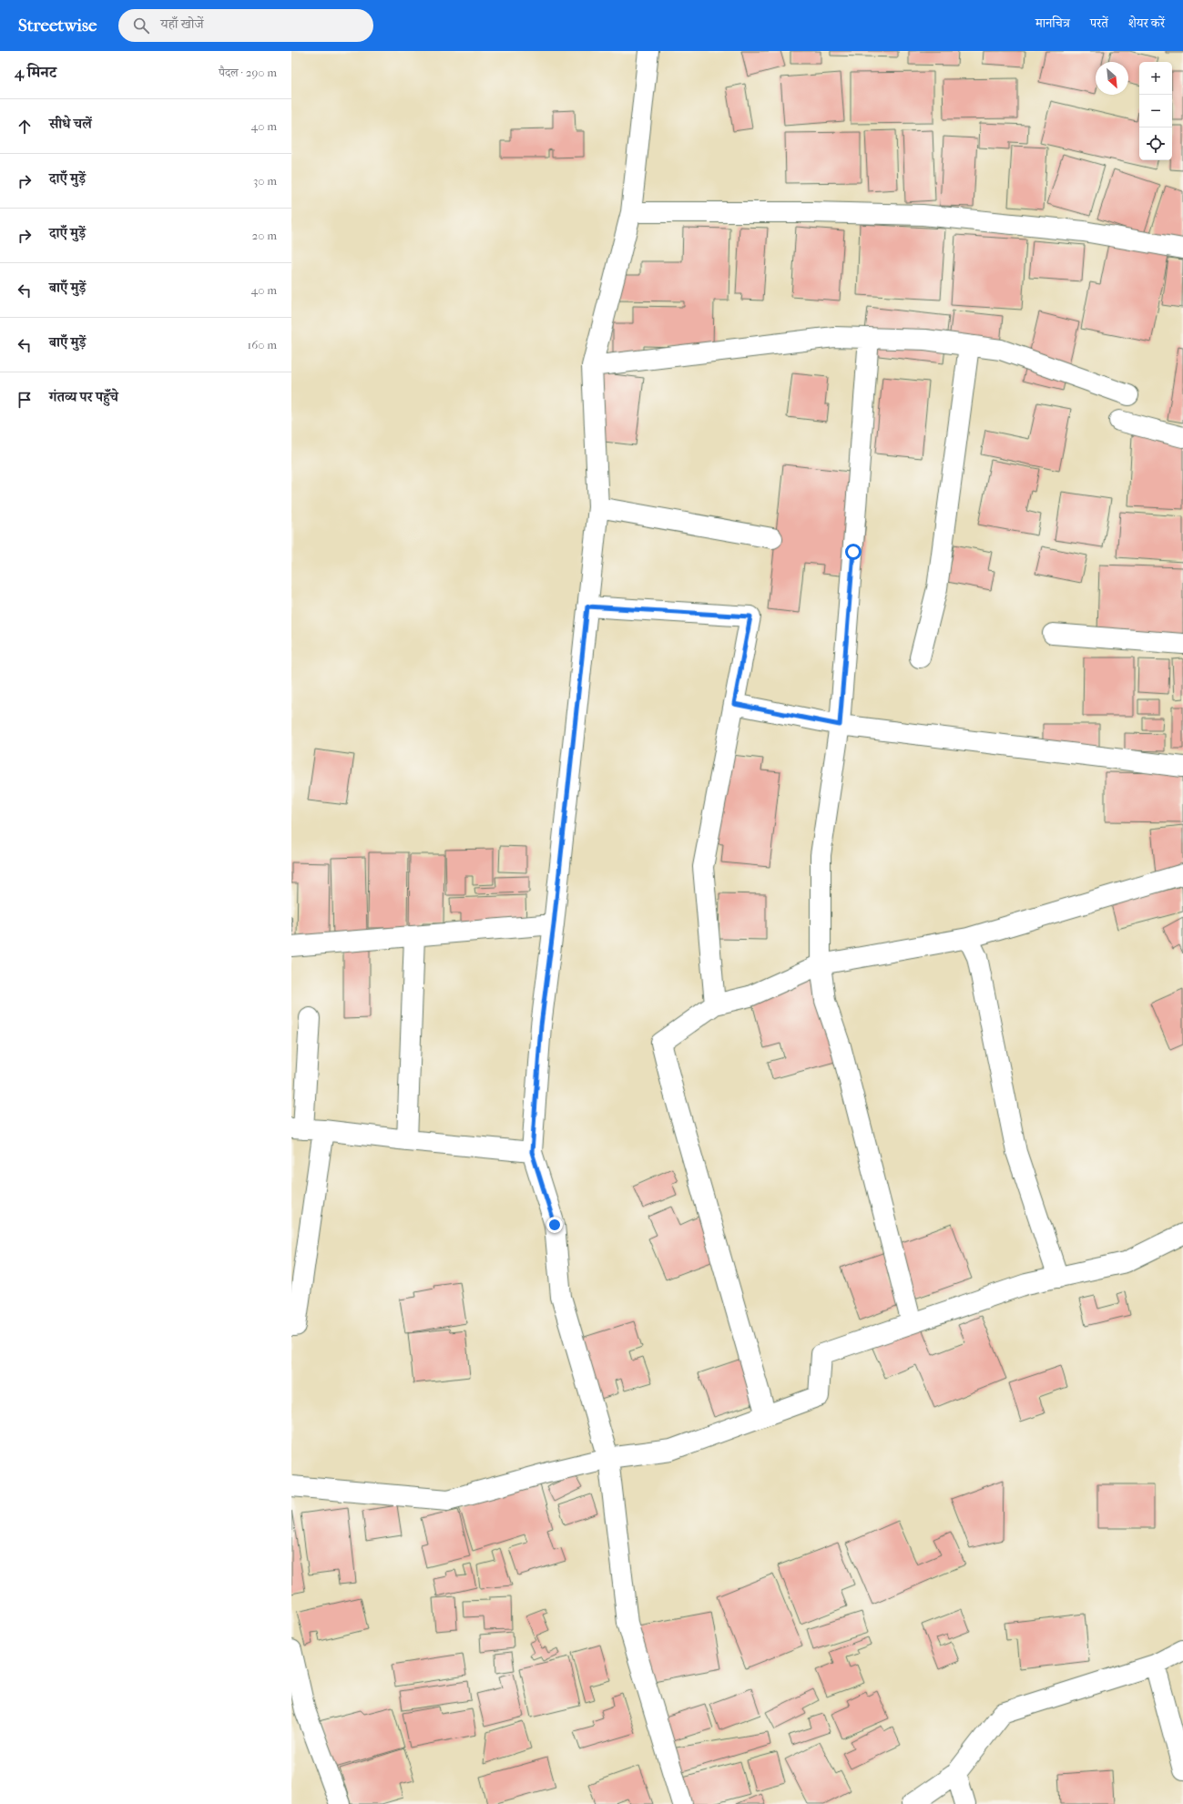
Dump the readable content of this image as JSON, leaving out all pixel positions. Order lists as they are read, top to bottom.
{
  "north": "bottom right",
  "page": {
    "header": "Streetwise",
    "search": "यहाँ खोजें",
    "nav": ["मानचित्र", "परतें", "शेयर करें"],
    "heading": ["4 मिनट", "पैदल · 290 m"],
    "map_buttons": ["+", "−"],
    "list": [
      ["सीधे चलें", "40 m"],
      ["दाएँ मुड़ें", "30 m"],
      ["दाएँ मुड़ें", "20 m"],
      ["बाएँ मुड़ें", "40 m"],
      ["बाएँ मुड़ें", "160 m"],
      "गंतव्य पर पहुँचे"
    ]
  }
}
